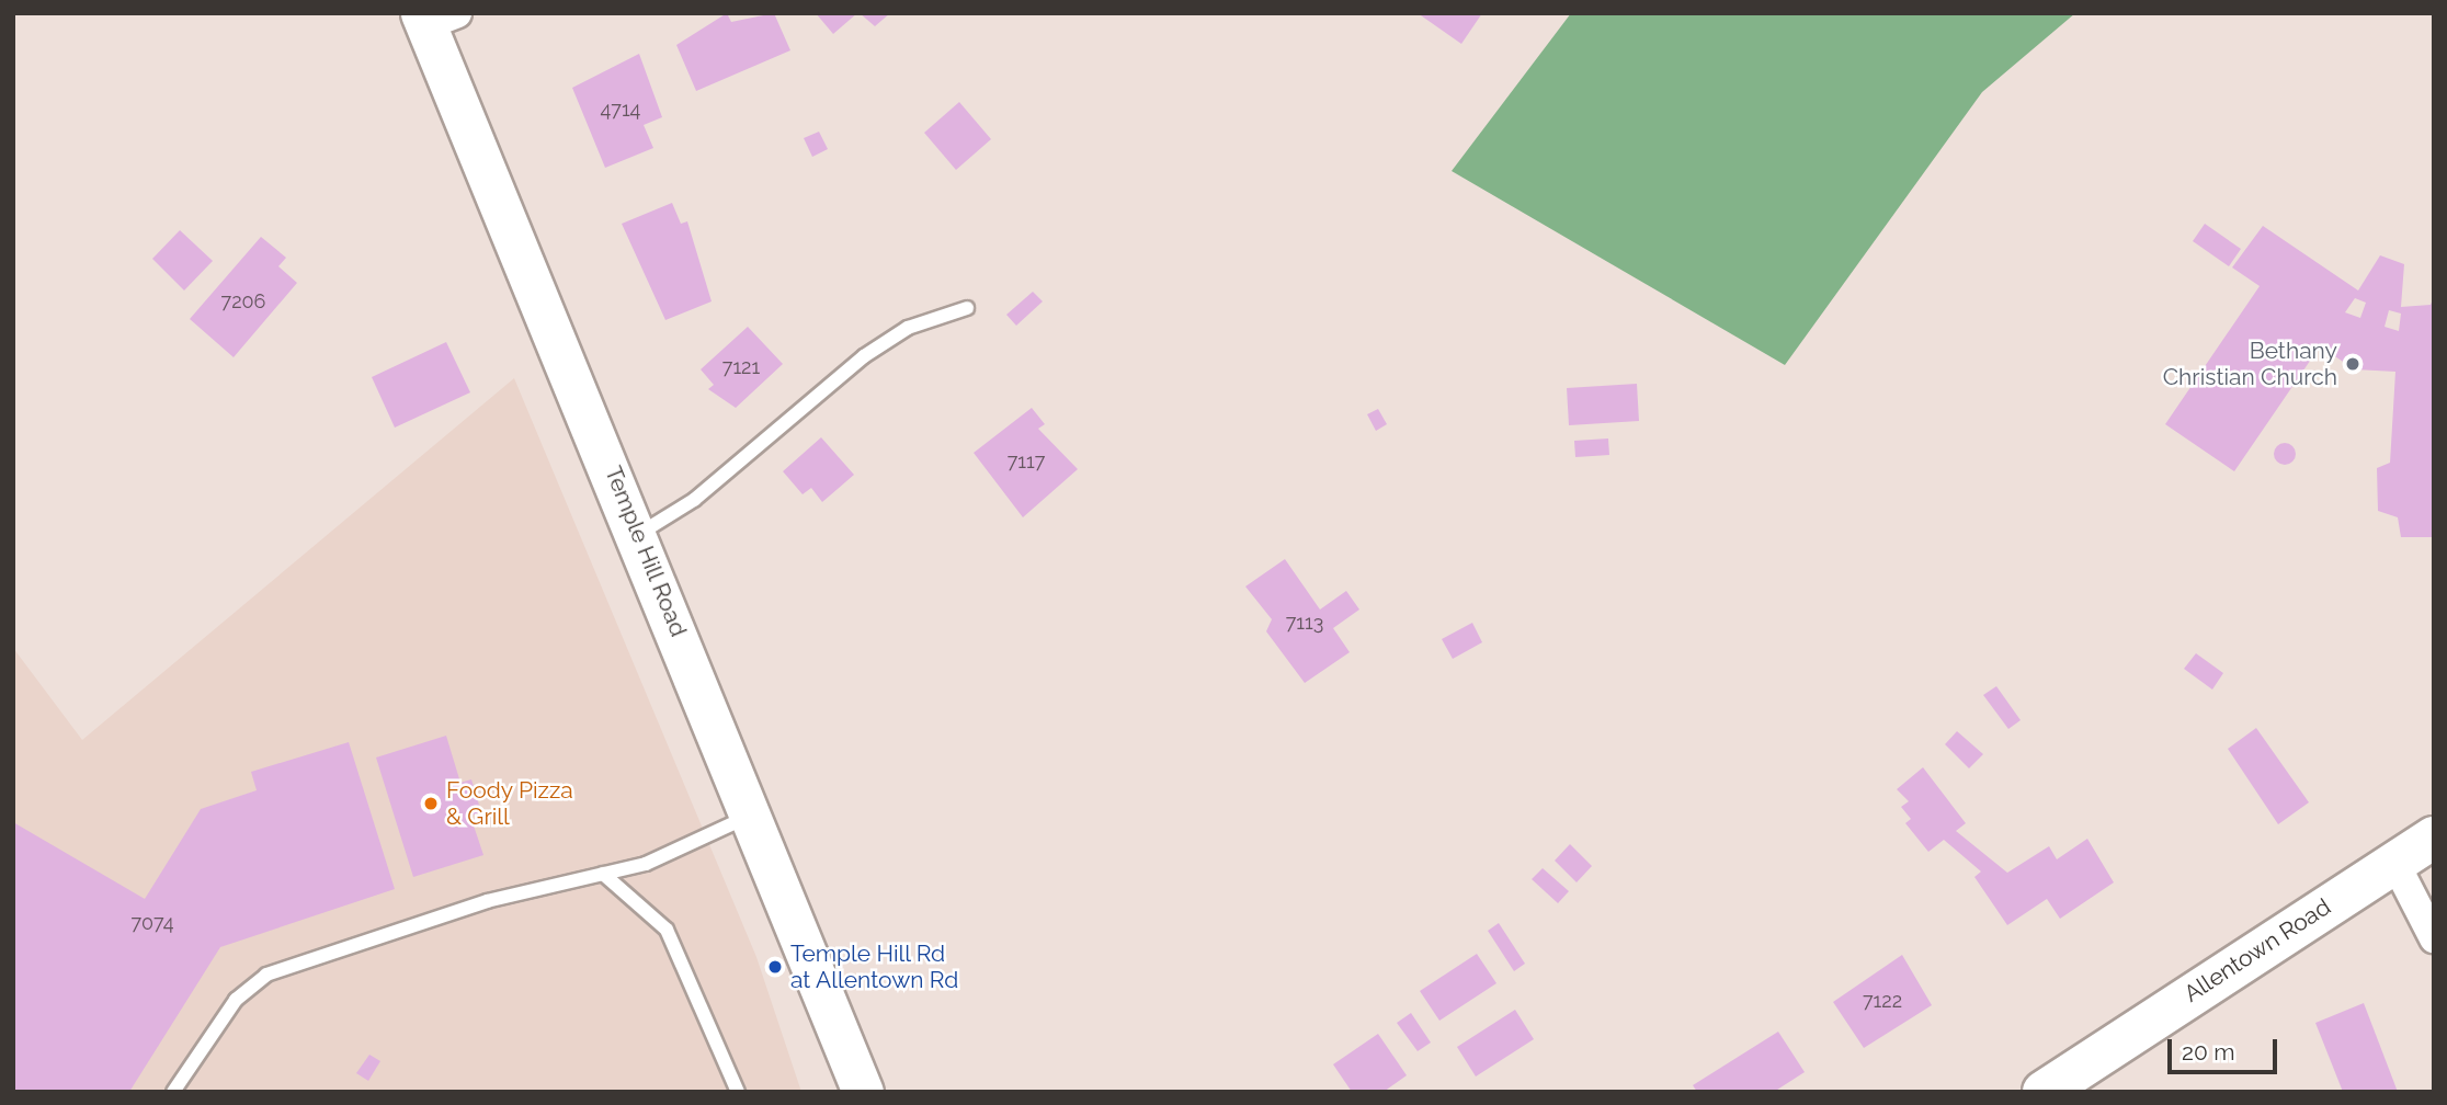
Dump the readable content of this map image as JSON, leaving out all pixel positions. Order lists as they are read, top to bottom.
{
  "streets": {
    "main road": ["Temple Hill Road", "Allentown Road"]
  },
  "places": ["Bethany Christian Church", "Foody Pizza & Grill", "Temple Hill Rd at Allentown Rd"],
  "house_numbers": [
    "4714",
    "7206",
    "7121",
    "7117",
    "7113",
    "7074",
    "7122"
  ],
  "scale_bar": "20 m"
}
